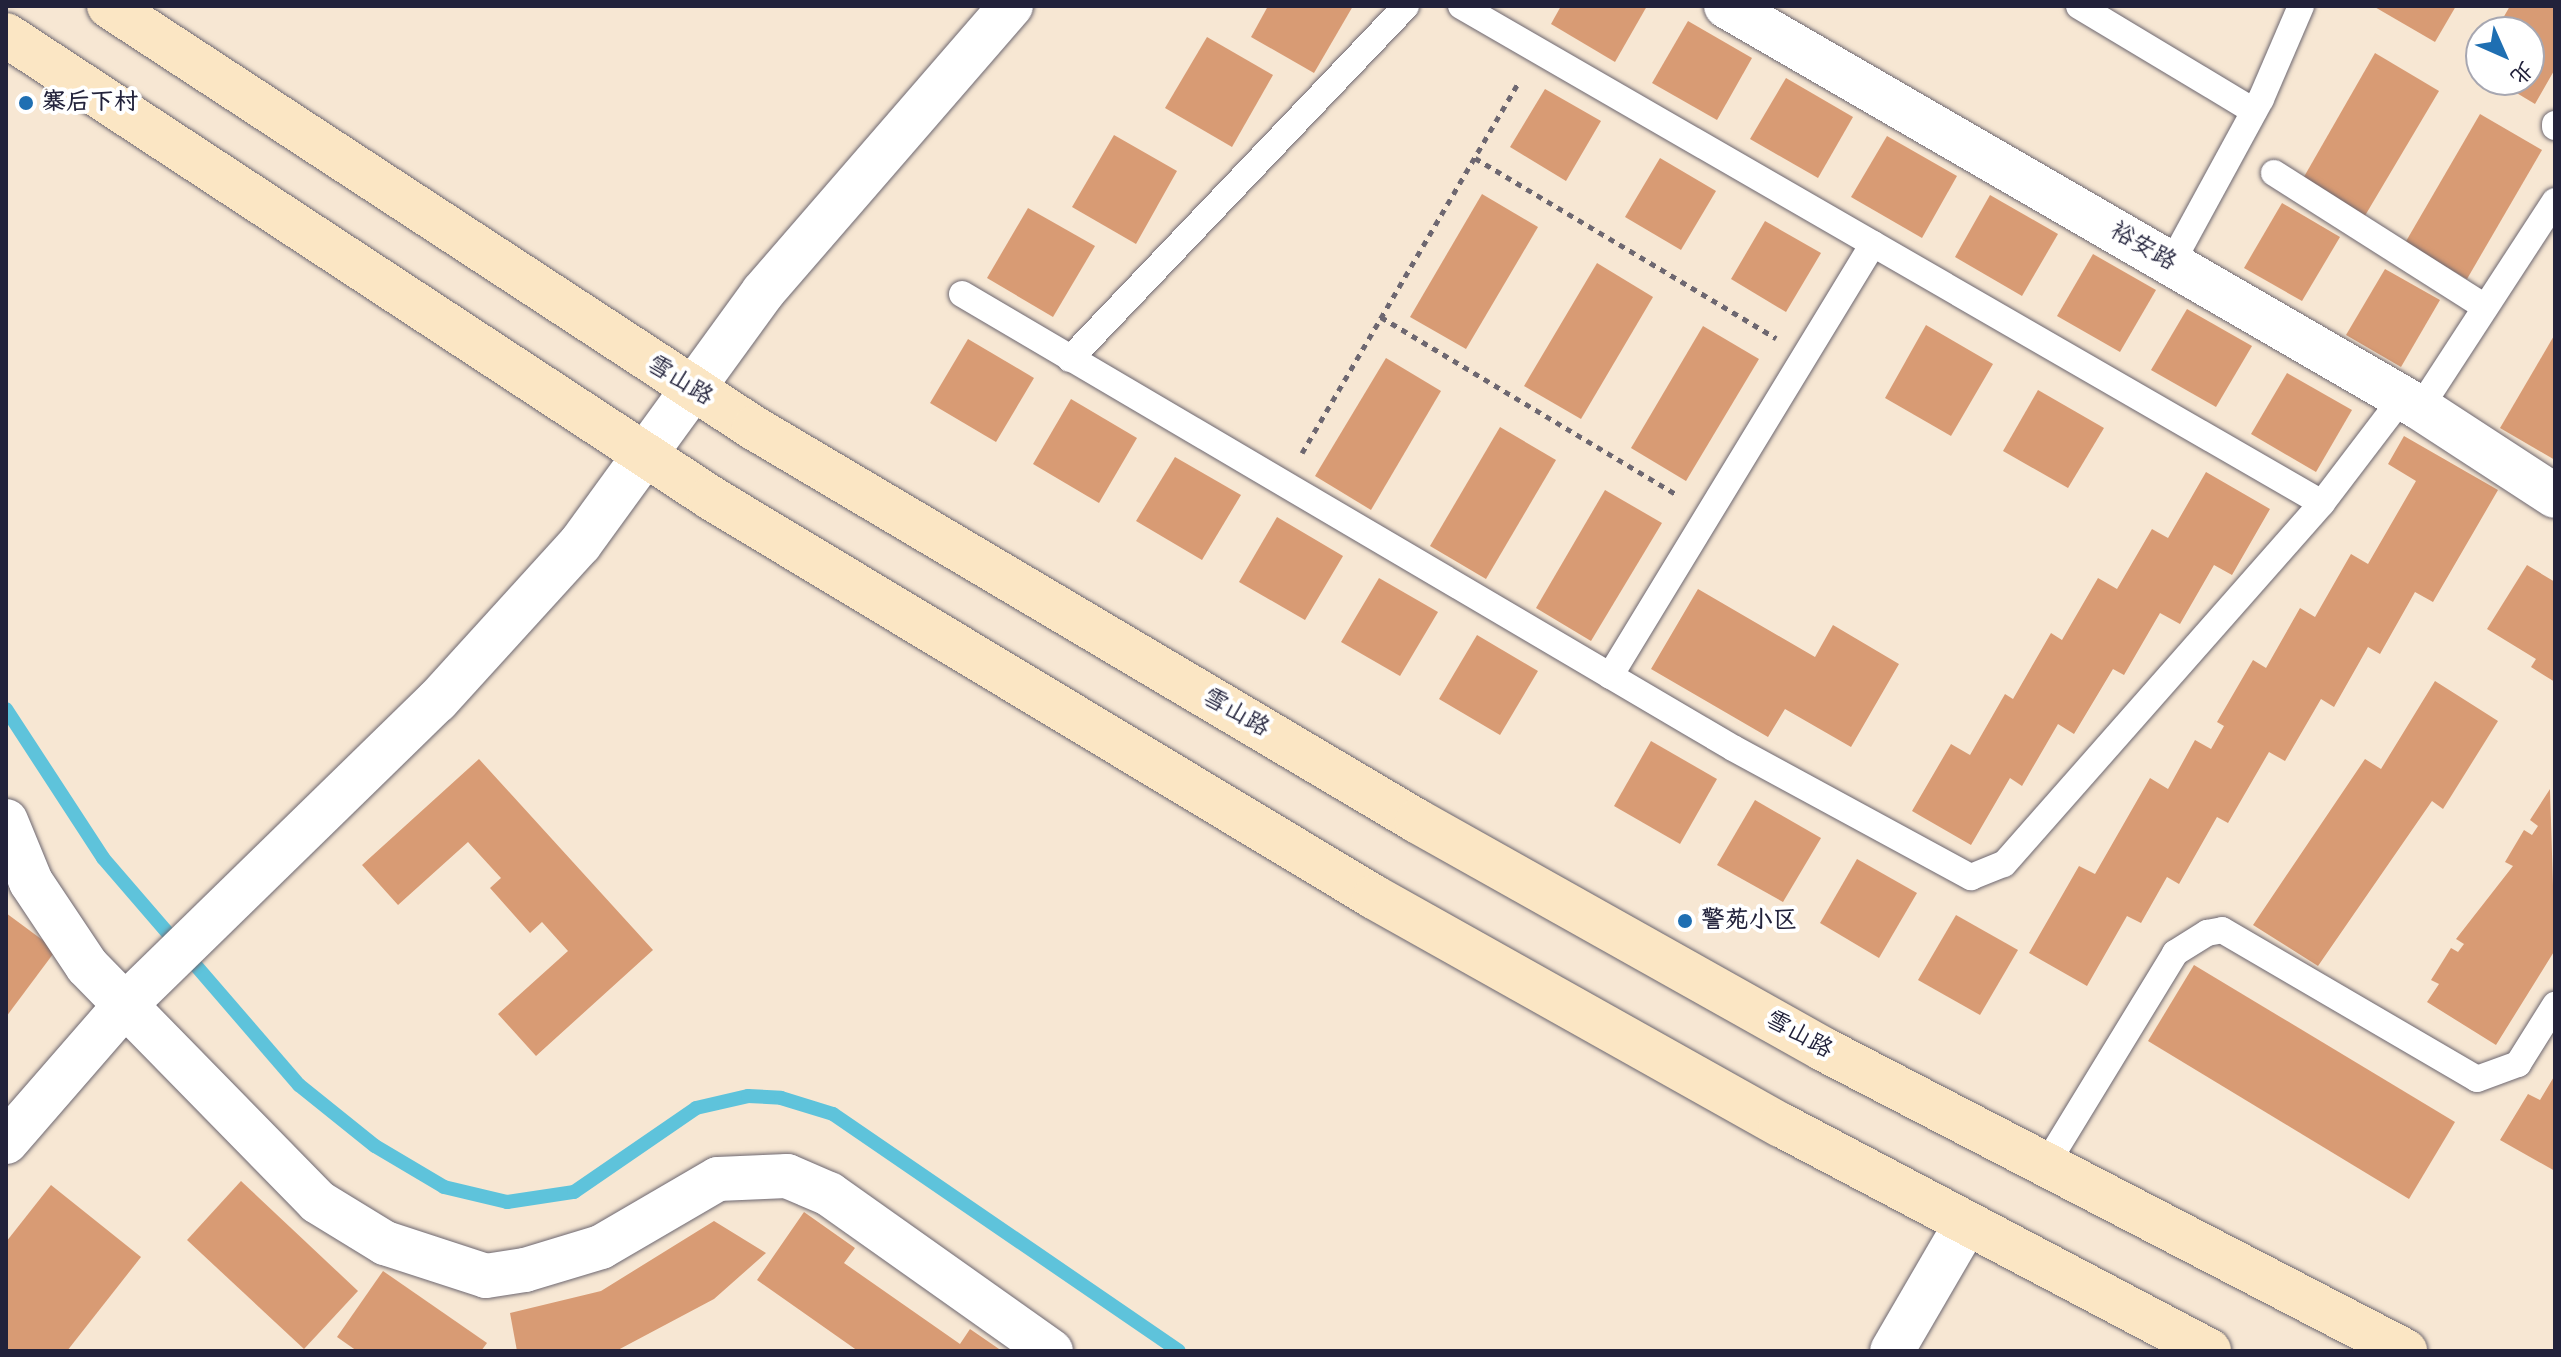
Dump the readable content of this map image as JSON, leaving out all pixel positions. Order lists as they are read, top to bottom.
{
  "streets": {
    "main road": ["雪山路"],
    "street": ["裕安路"]
  },
  "places": ["寨后下村", "警苑小区"],
  "north": "bottom right"
}
